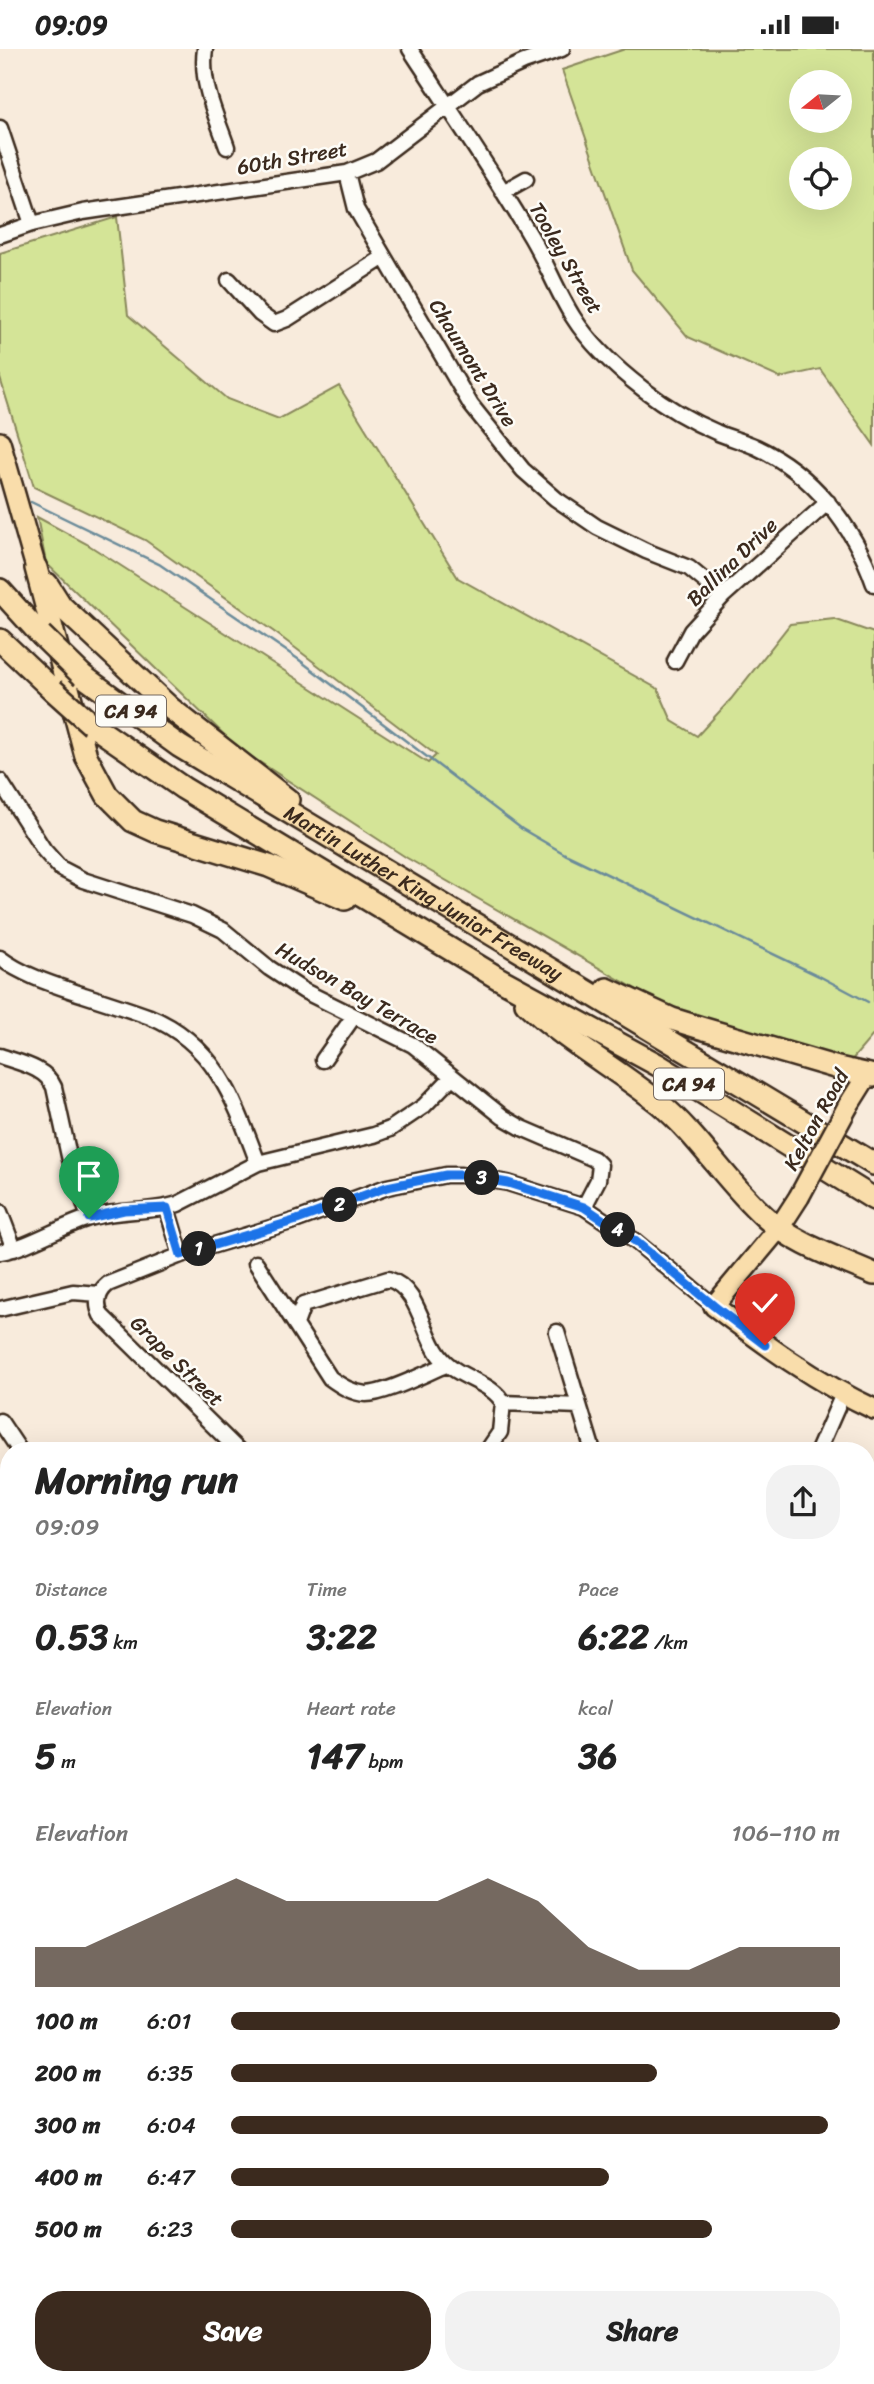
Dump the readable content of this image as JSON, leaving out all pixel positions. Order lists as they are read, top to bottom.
{
  "streets": {
    "highway": ["CA 94", "Martin Luther King Junior Freeway"],
    "main road": ["Kelton Road"],
    "street": [
      "60th Street",
      "Tooley Street",
      "Chaumont Drive",
      "Ballina Drive",
      "Hudson Bay Terrace",
      "Grape Street"
    ]
  },
  "crossings": [
    ["60th Street", "Tooley Street"],
    ["60th Street", "Chaumont Drive"],
    ["Tooley Street", "Ballina Drive"],
    ["Chaumont Drive", "Ballina Drive"]
  ],
  "north": "left",
  "page": {
    "status": "09:09",
    "pins": [
      "3",
      "2",
      "4",
      "1"
    ],
    "heading": ["Morning run", "09:09"],
    "stats": [
      ["Distance", "0.53 km"],
      ["Time", "3:22"],
      ["Pace", "6:22 /km"],
      ["Elevation", "5 m"],
      ["Heart rate", "147 bpm"],
      ["kcal", "36"]
    ],
    "chart": ["Elevation", "106–110 m"],
    "list": [
      {
        "name": "100 m",
        "note": "6:01"
      },
      {
        "name": "200 m",
        "note": "6:35"
      },
      {
        "name": "300 m",
        "note": "6:04"
      },
      {
        "name": "400 m",
        "note": "6:47"
      },
      {
        "name": "500 m",
        "note": "6:23"
      }
    ],
    "buttons": ["Save", "Share"]
  }
}
